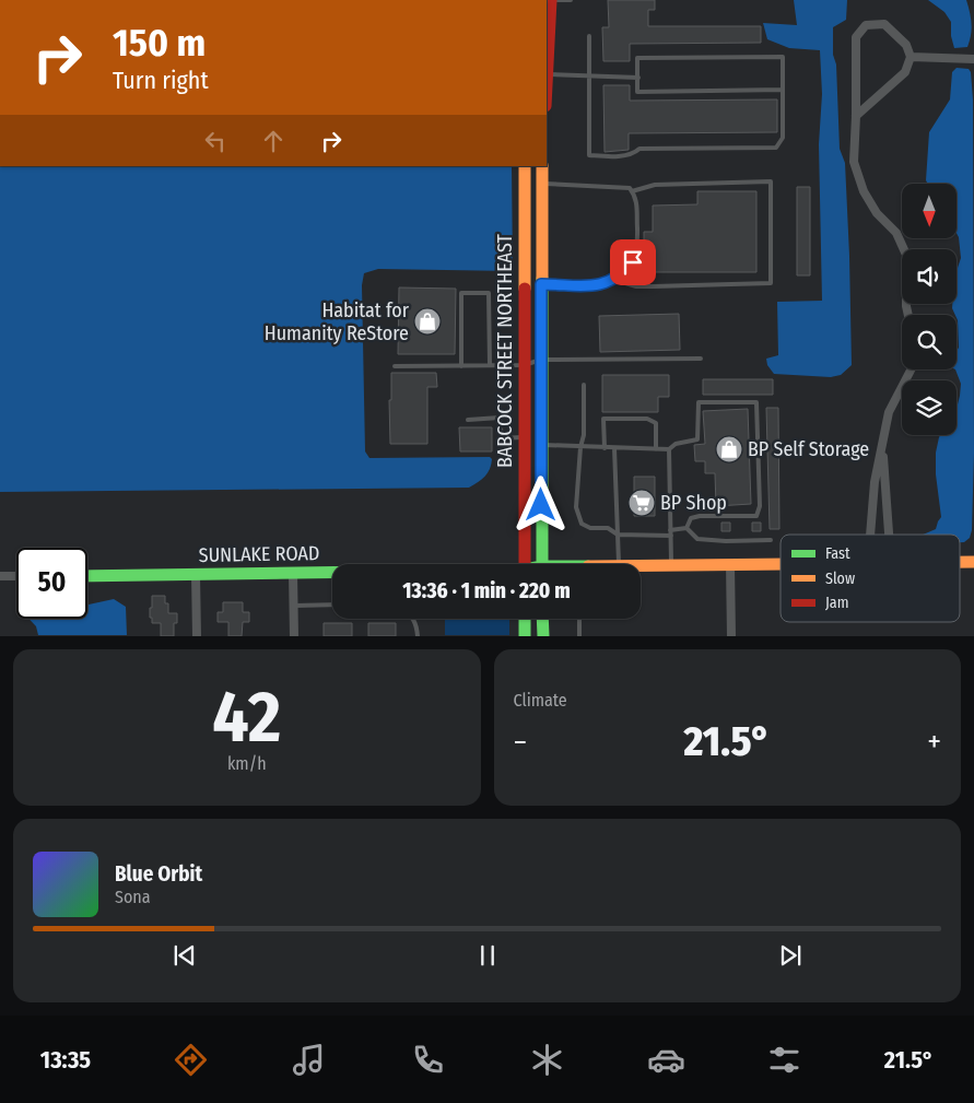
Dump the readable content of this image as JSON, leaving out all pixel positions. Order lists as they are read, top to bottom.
{
  "streets": {
    "main road": ["BABCOCK STREET NORTHEAST", "SUNLAKE ROAD"]
  },
  "places": {
    "shop": ["Habitat for Humanity ReStore", "BP Self Storage"],
    "supermarket": ["BP Shop"]
  },
  "legend": ["Fast", "Slow", "Jam"],
  "north": "bottom",
  "page": {
    "turn": ["150 m", "Turn right"],
    "limit": "50",
    "trip": "13:36 · 1 min · 220 m",
    "tile": [
      ["42", "km/h"],
      "Climate"
    ],
    "heat": ["−", "21.5°", "+"],
    "song": ["Blue Orbit", "Sona"],
    "tabs": ["13:35", "21.5°"]
  }
}
